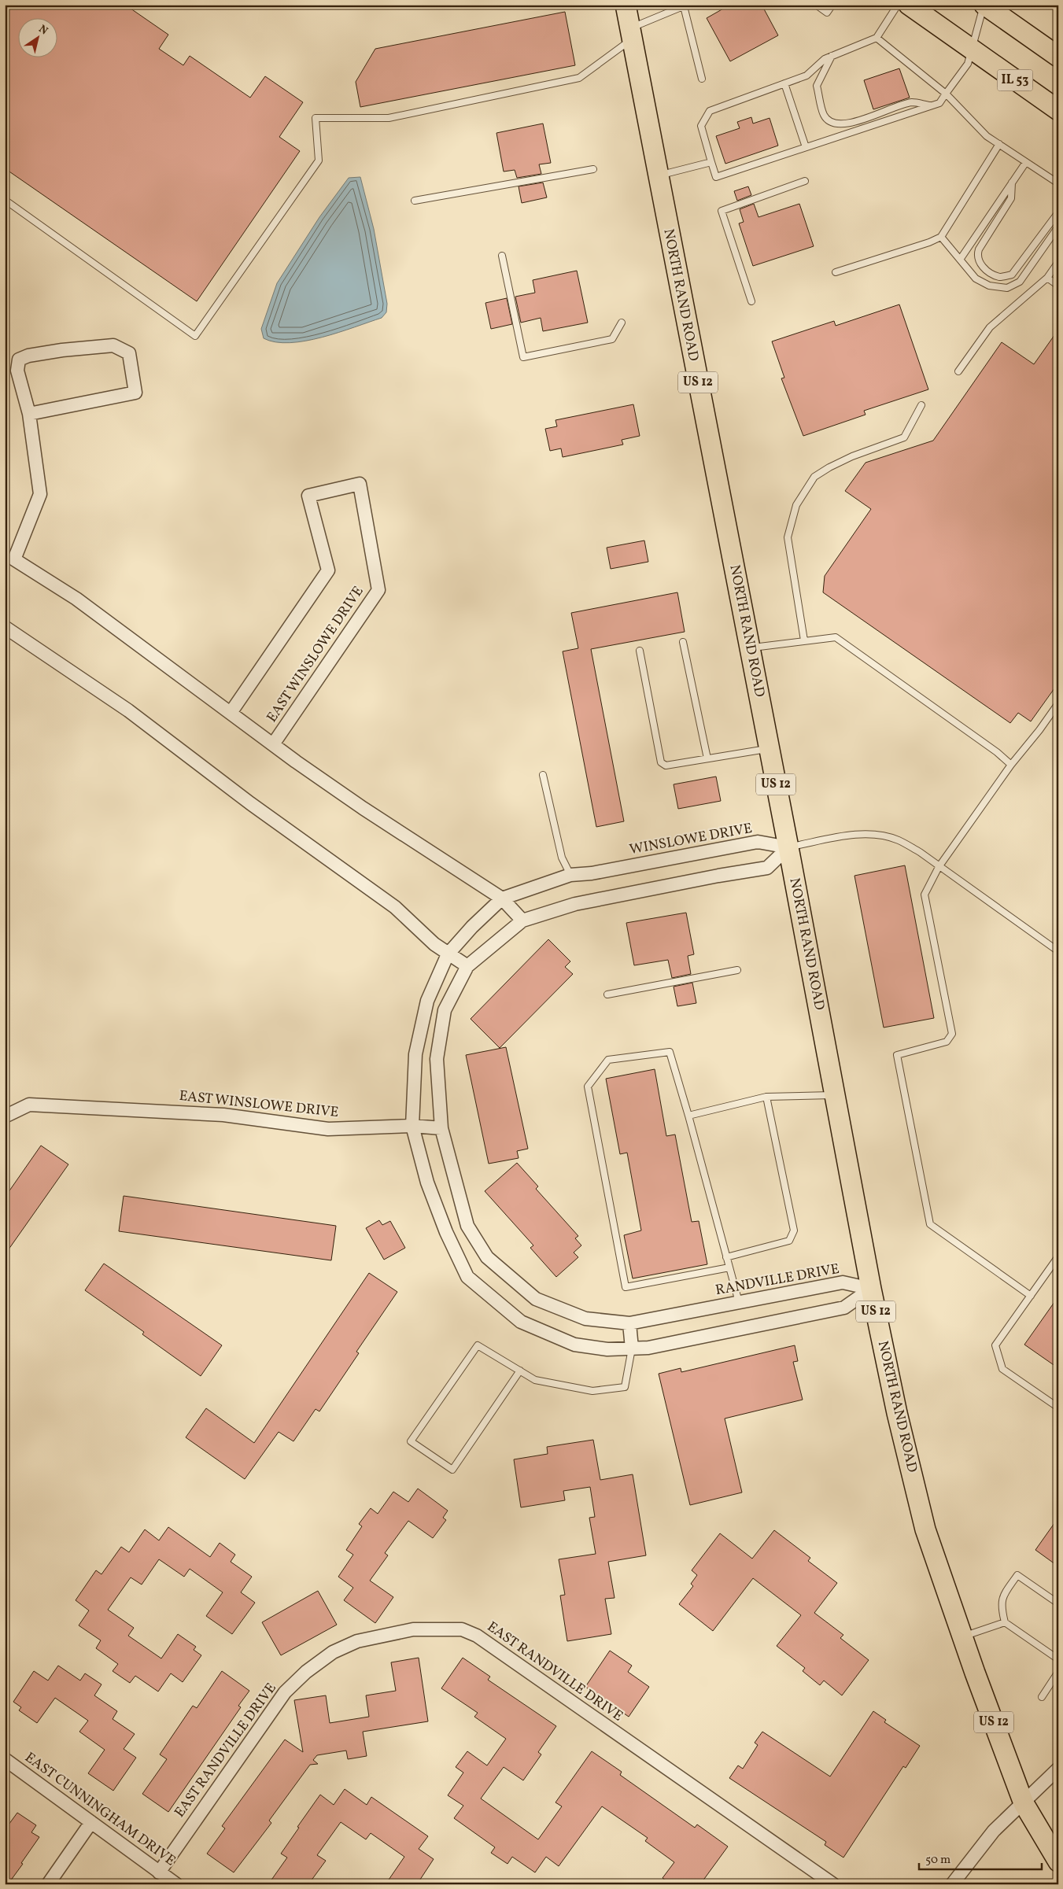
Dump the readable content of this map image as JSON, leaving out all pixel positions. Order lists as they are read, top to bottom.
{
  "streets": {
    "main road": ["IL 53", "NORTH RAND ROAD", "US 12"],
    "street": [
      "EAST WINSLOWE DRIVE",
      "WINSLOWE DRIVE",
      "RANDVILLE DRIVE",
      "EAST RANDVILLE DRIVE",
      "EAST CUNNINGHAM DRIVE"
    ]
  },
  "crossings": [
    ["NORTH RAND ROAD", "WINSLOWE DRIVE"],
    ["NORTH RAND ROAD", "RANDVILLE DRIVE"],
    ["EAST WINSLOWE DRIVE", "WINSLOWE DRIVE"],
    ["EAST WINSLOWE DRIVE", "RANDVILLE DRIVE"],
    ["EAST RANDVILLE DRIVE", "EAST CUNNINGHAM DRIVE"]
  ],
  "scale_bar": "50 m",
  "north": "top right"
}
